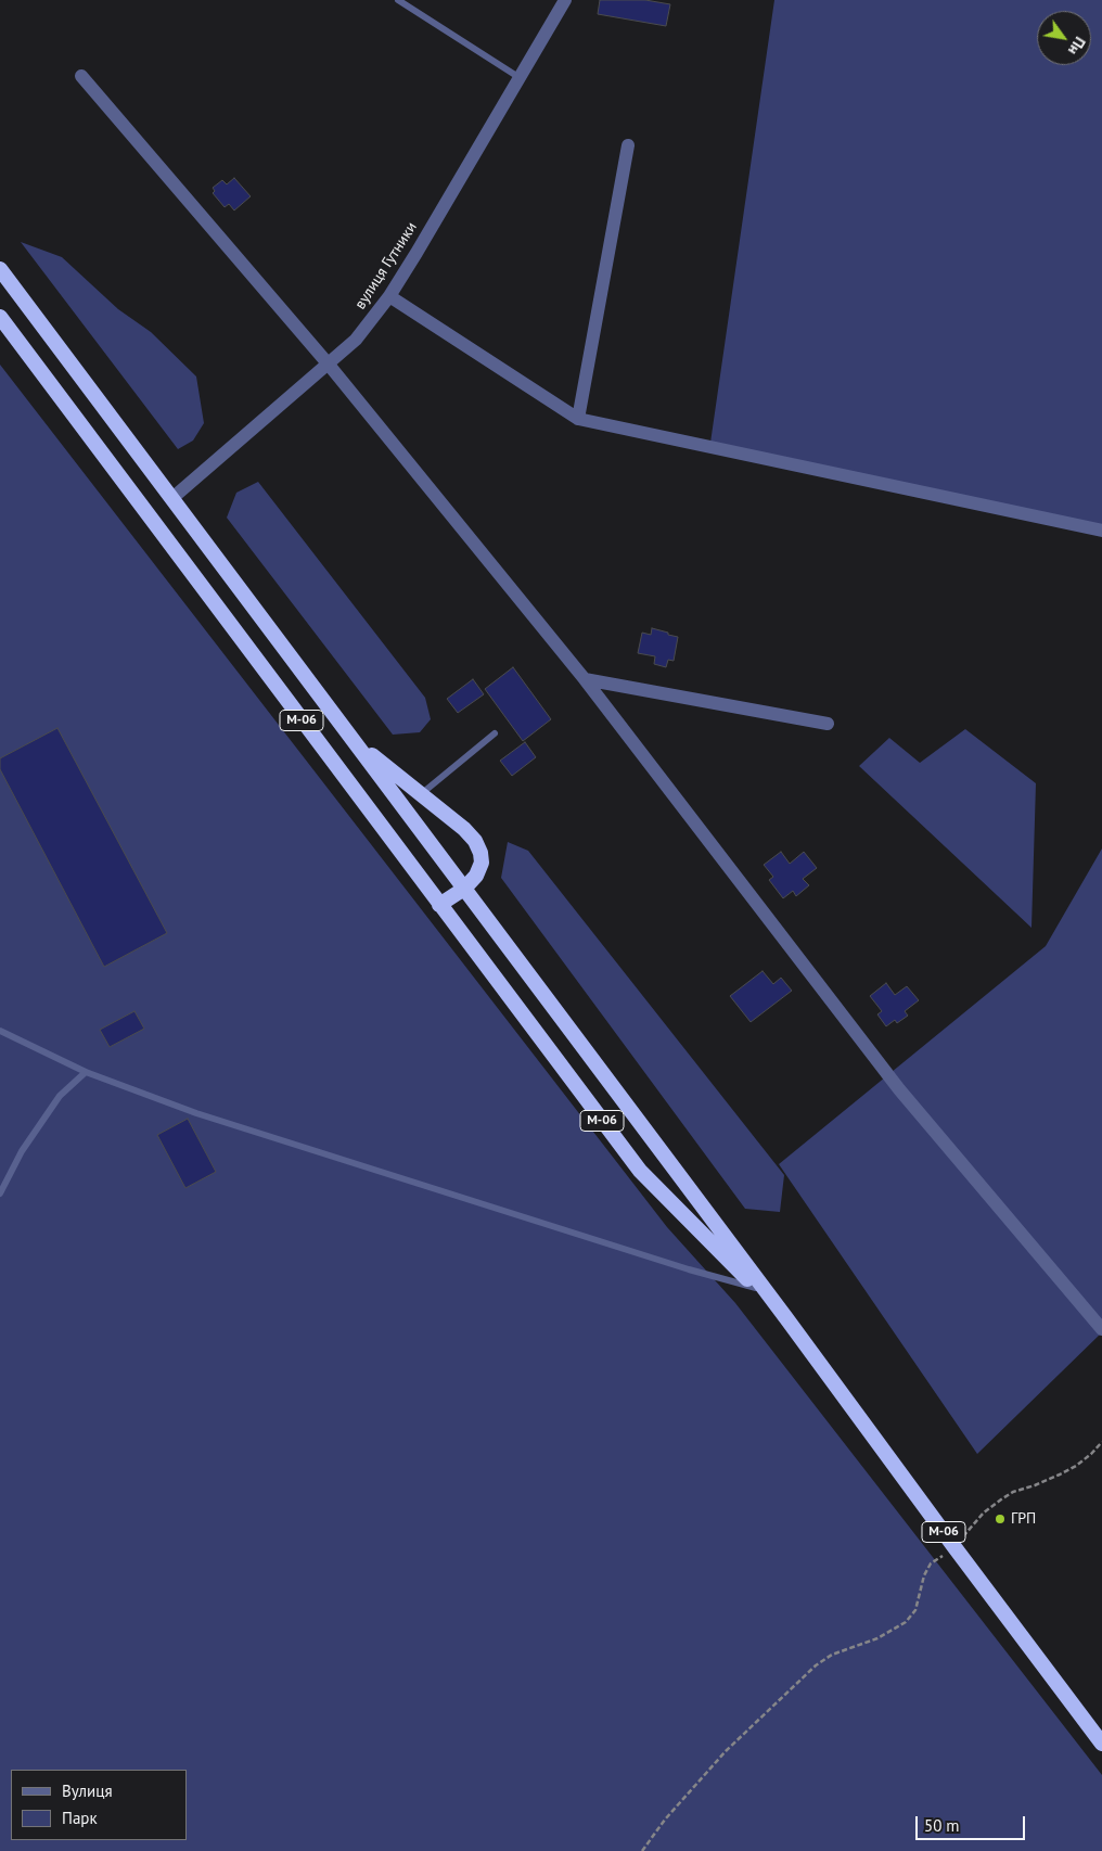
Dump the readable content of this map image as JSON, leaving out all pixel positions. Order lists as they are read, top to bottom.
{
  "streets": {
    "highway": ["М-06"],
    "street": ["вулиця Гутники"]
  },
  "crossings": [
    ["вулиця Гутники", "М-06"]
  ],
  "places": ["ГРП"],
  "legend": ["Вулиця", "Парк"],
  "scale_bar": "50 m",
  "north": "bottom right"
}
